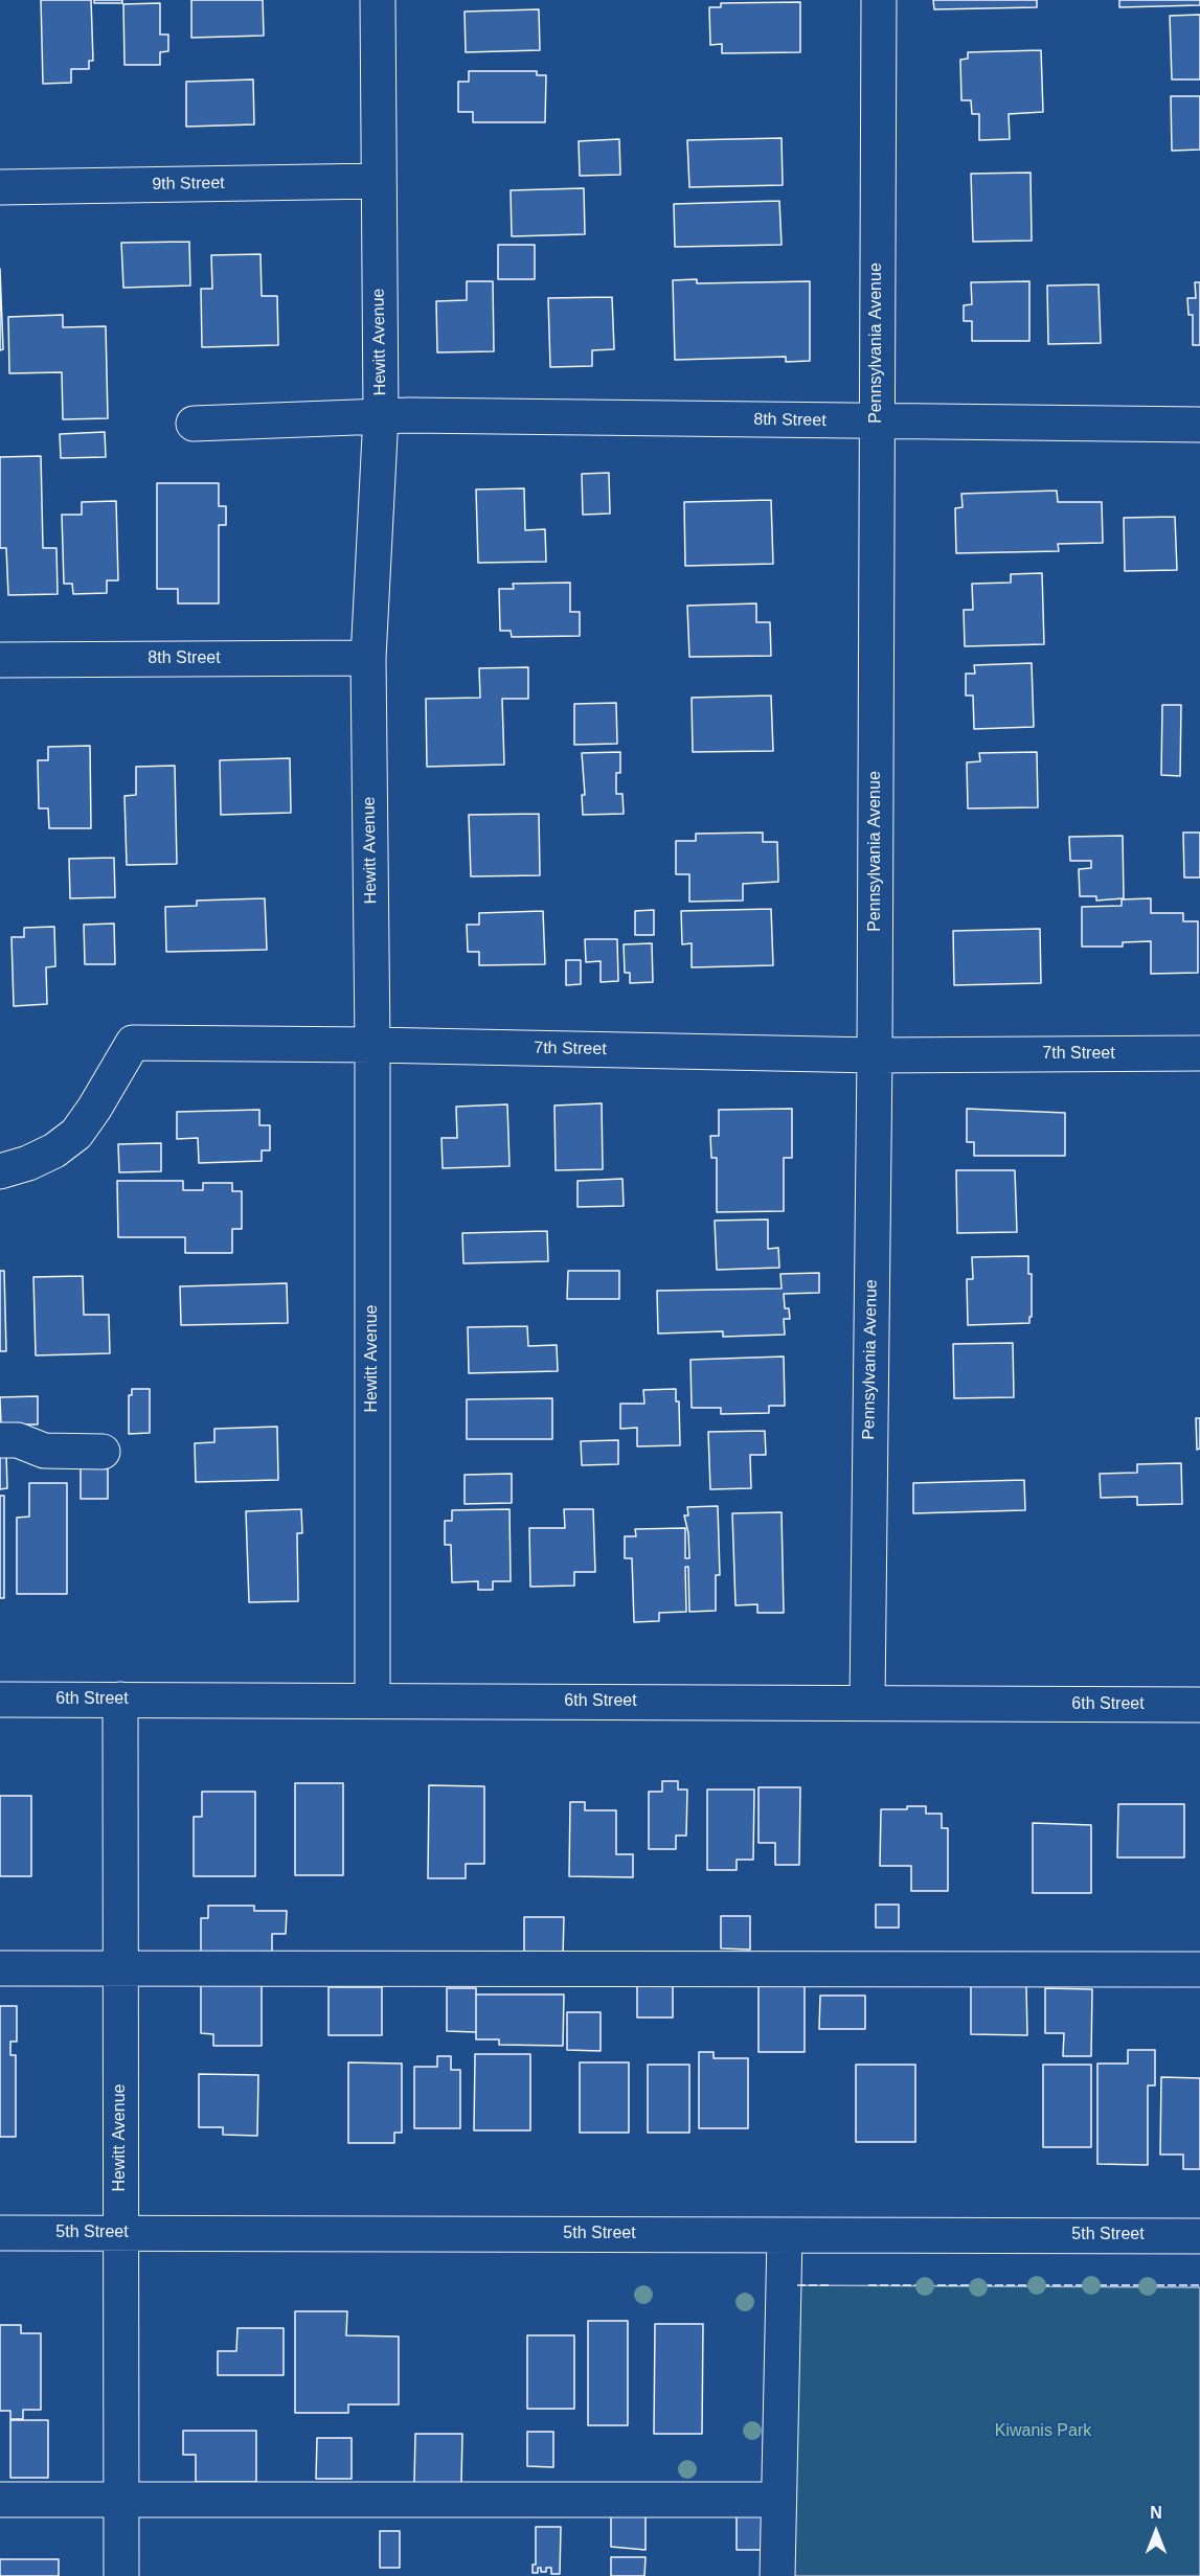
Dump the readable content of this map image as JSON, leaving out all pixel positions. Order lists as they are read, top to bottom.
{
  "streets": {
    "street": [
      "9th Street",
      "Hewitt Avenue",
      "Pennsylvania Avenue",
      "8th Street",
      "7th Street",
      "6th Street",
      "5th Street"
    ]
  },
  "crossings": [
    ["9th Street", "Hewitt Avenue"],
    ["Hewitt Avenue", "8th Street"],
    ["Hewitt Avenue", "7th Street"],
    ["Hewitt Avenue", "6th Street"],
    ["Hewitt Avenue", "5th Street"],
    ["Pennsylvania Avenue", "8th Street"],
    ["Pennsylvania Avenue", "7th Street"],
    ["Pennsylvania Avenue", "6th Street"]
  ],
  "parks": ["Kiwanis Park"],
  "north": "top"
}
